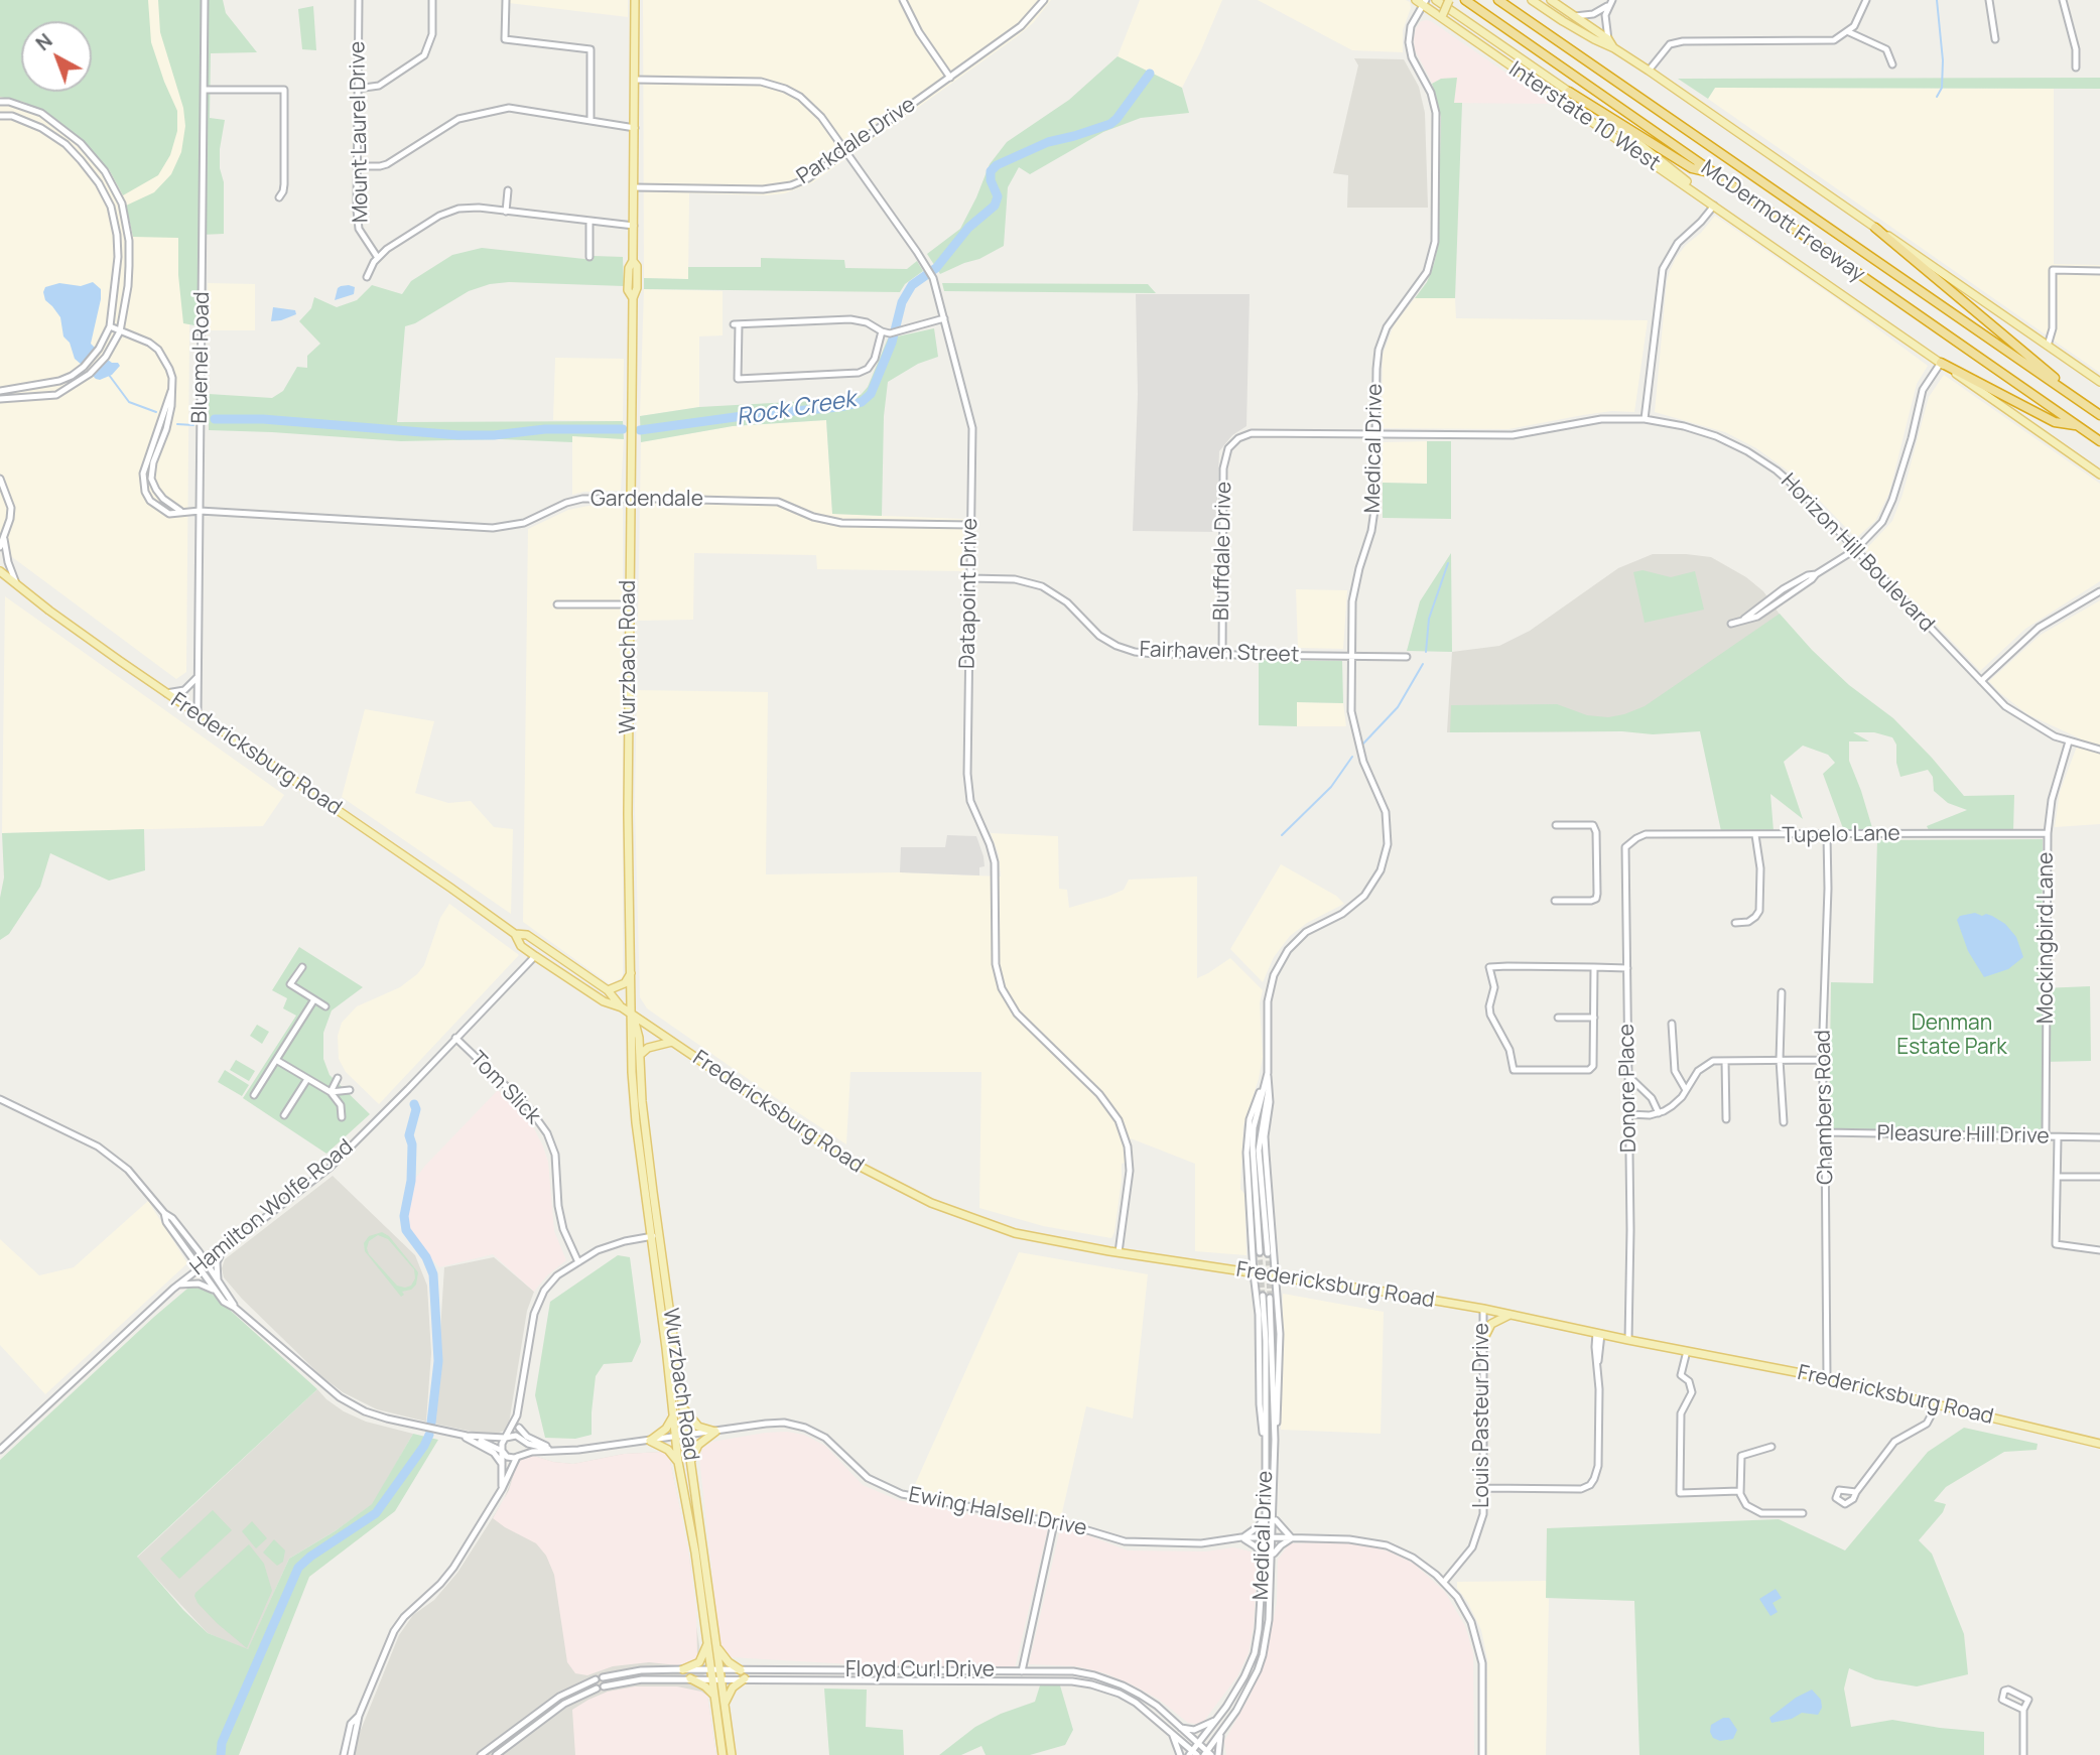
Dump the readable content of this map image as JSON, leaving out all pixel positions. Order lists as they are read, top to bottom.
{
  "streets": {
    "highway": ["McDermott Freeway"],
    "main road": ["Interstate 10 West", "Wurzbach Road", "Fredericksburg Road"],
    "street": [
      "Mount Laurel Drive",
      "Parkdale Drive",
      "Bluemel Road",
      "Medical Drive",
      "Gardendale",
      "Bluffdale Drive",
      "Horizon Hill Boulevard",
      "Datapoint Drive",
      "Fairhaven Street",
      "Tupelo Lane",
      "Mockingbird Lane",
      "Tom Slick",
      "Donore Place",
      "Chambers Road",
      "Pleasure Hill Drive",
      "Hamilton Wolfe Road",
      "Louis Pasteur Drive",
      "Ewing Halsell Drive",
      "Floyd Curl Drive"
    ]
  },
  "crossings": [
    ["Interstate 10 West", "Medical Drive"],
    ["Parkdale Drive", "Datapoint Drive"],
    ["Parkdale Drive", "Wurzbach Road"],
    ["Bluemel Road", "Gardendale"],
    ["Bluemel Road", "Fredericksburg Road"],
    ["Medical Drive", "Horizon Hill Boulevard"],
    ["Medical Drive", "Fairhaven Street"],
    ["Medical Drive", "Ewing Halsell Drive"],
    ["Medical Drive", "Floyd Curl Drive"],
    ["Gardendale", "Datapoint Drive"],
    ["Gardendale", "Wurzbach Road"],
    ["Bluffdale Drive", "Horizon Hill Boulevard"],
    ["Bluffdale Drive", "Fairhaven Street"],
    ["Horizon Hill Boulevard", "Mockingbird Lane"],
    ["Datapoint Drive", "Fairhaven Street"],
    ["Datapoint Drive", "Wurzbach Road"],
    ["Datapoint Drive", "Fredericksburg Road"],
    ["Wurzbach Road", "Fredericksburg Road"],
    ["Wurzbach Road", "Ewing Halsell Drive"],
    ["Wurzbach Road", "Floyd Curl Drive"],
    ["Fredericksburg Road", "Donore Place"],
    ["Fredericksburg Road", "Chambers Road"],
    ["Fredericksburg Road", "Hamilton Wolfe Road"],
    ["Fredericksburg Road", "Louis Pasteur Drive"],
    ["Tupelo Lane", "Mockingbird Lane"],
    ["Tupelo Lane", "Donore Place"],
    ["Tupelo Lane", "Chambers Road"],
    ["Mockingbird Lane", "Pleasure Hill Drive"],
    ["Tom Slick", "Hamilton Wolfe Road"],
    ["Chambers Road", "Pleasure Hill Drive"],
    ["Hamilton Wolfe Road", "Ewing Halsell Drive"],
    ["Louis Pasteur Drive", "Ewing Halsell Drive"]
  ],
  "water": ["Rock Creek"],
  "parks": ["Denman Estate Park"],
  "north": "top left"
}
